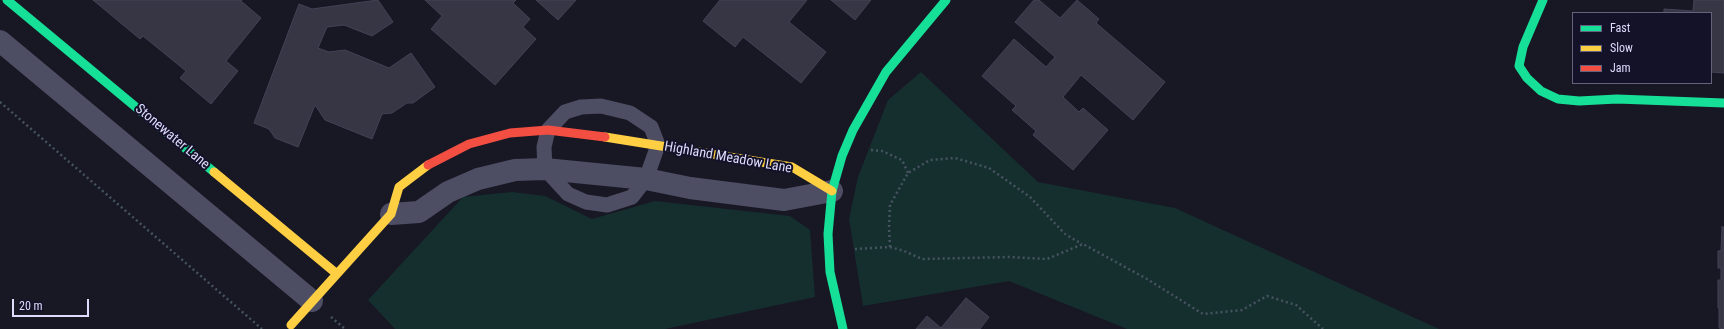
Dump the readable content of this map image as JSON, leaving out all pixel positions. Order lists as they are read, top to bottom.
{
  "streets": {
    "street": ["Stonewater Lane", "Highland Meadow Lane"]
  },
  "crossings": [
    ["Stonewater Lane", "Highland Meadow Lane"]
  ],
  "legend": ["Fast", "Slow", "Jam"],
  "scale_bar": "20 m"
}
